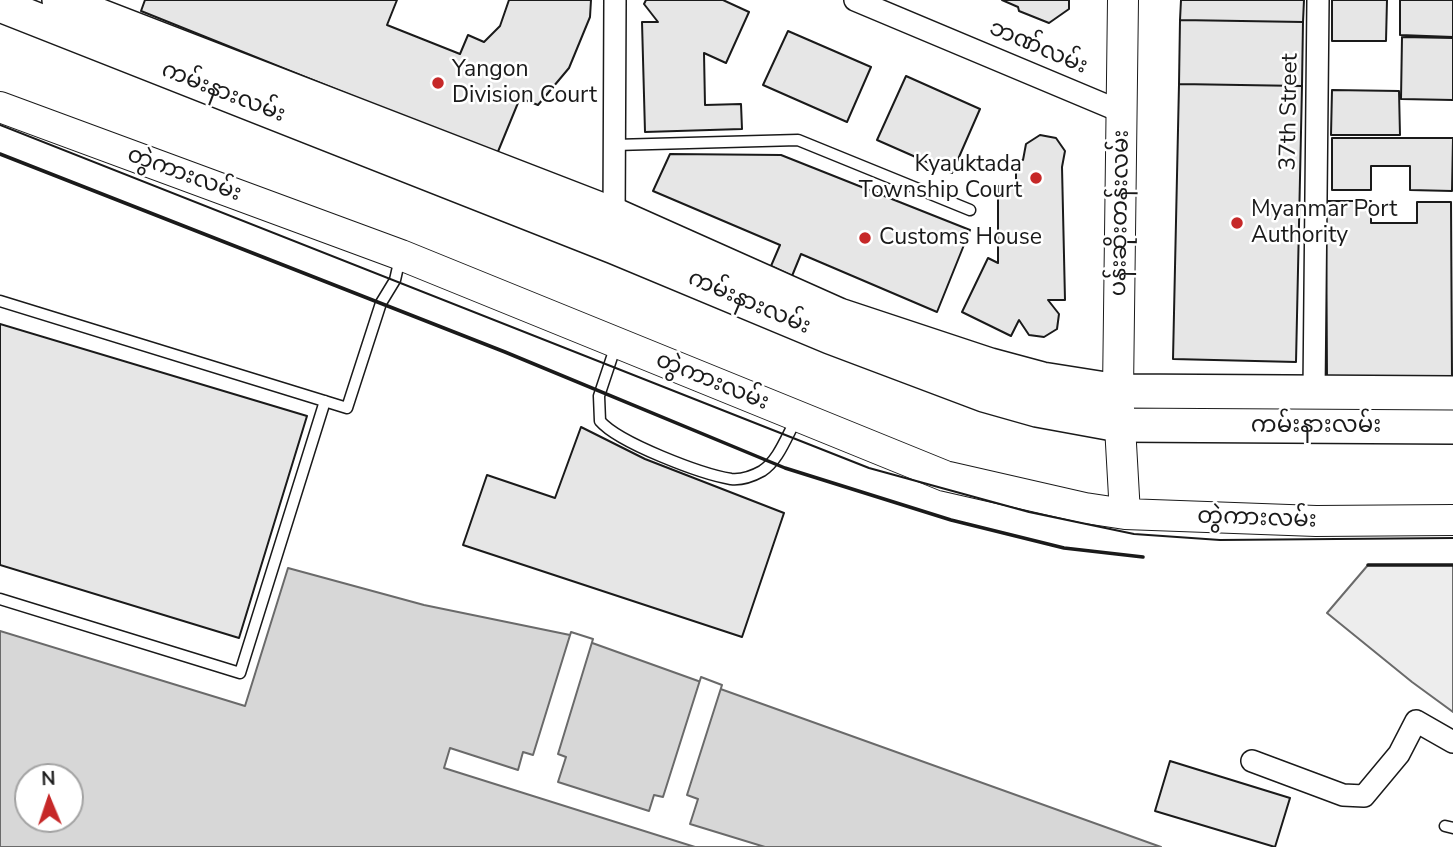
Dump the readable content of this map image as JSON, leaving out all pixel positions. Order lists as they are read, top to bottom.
{
  "streets": {
    "main road": ["ကမ်းနားလမ်း", "တွဲကားလမ်း", "ပန်းဆိုးတန်းလမ်း"],
    "street": ["ဘဏ်လမ်း", "37th Street"]
  },
  "crossings": [
    ["ဘဏ်လမ်း", "ပန်းဆိုးတန်းလမ်း"],
    ["ကမ်းနားလမ်း", "37th Street"],
    ["ကမ်းနားလမ်း", "ပန်းဆိုးတန်းလမ်း"],
    ["တွဲကားလမ်း", "ပန်းဆိုးတန်းလမ်း"]
  ],
  "places": [
    "Yangon Division Court",
    "Kyauktada Township Court",
    "Myanmar Port Authority",
    "Customs House"
  ],
  "north": "top"
}
